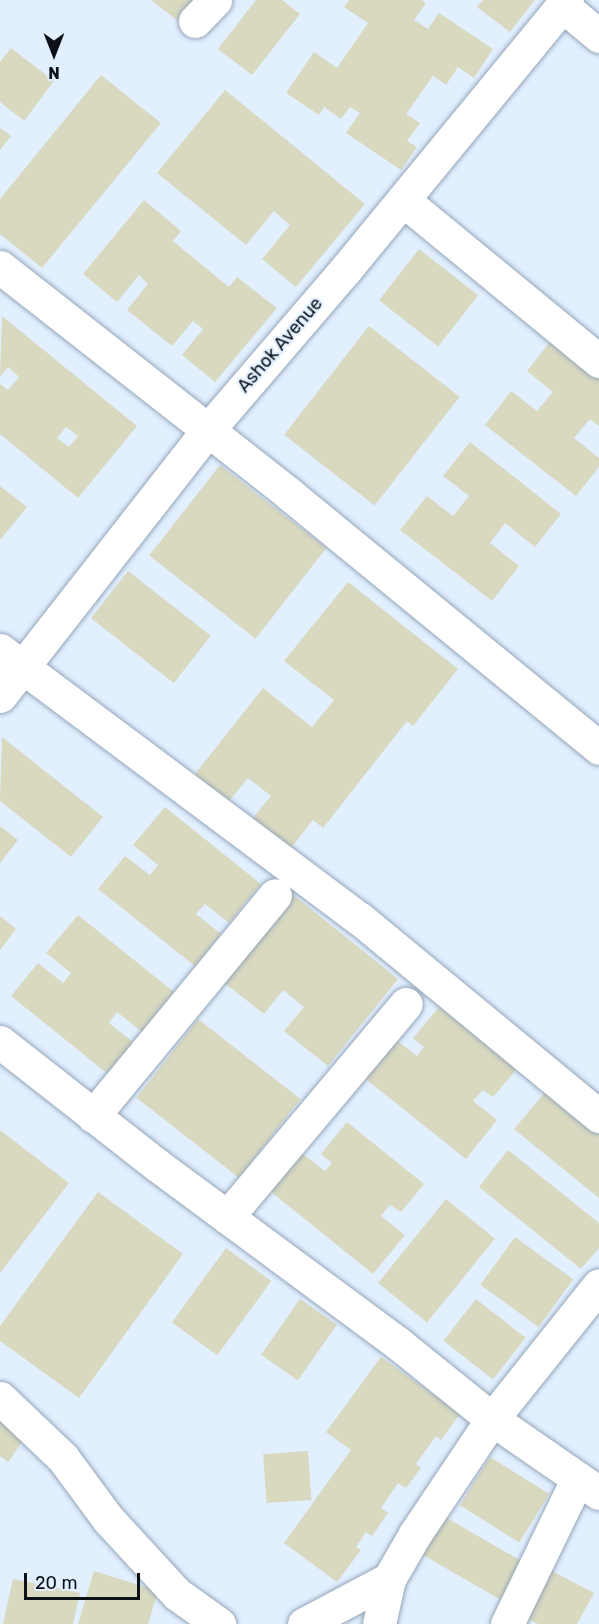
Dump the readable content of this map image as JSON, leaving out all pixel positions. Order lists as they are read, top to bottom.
{
  "streets": {
    "street": ["Ashok Avenue"]
  },
  "scale_bar": "20 m",
  "north": "bottom"
}
